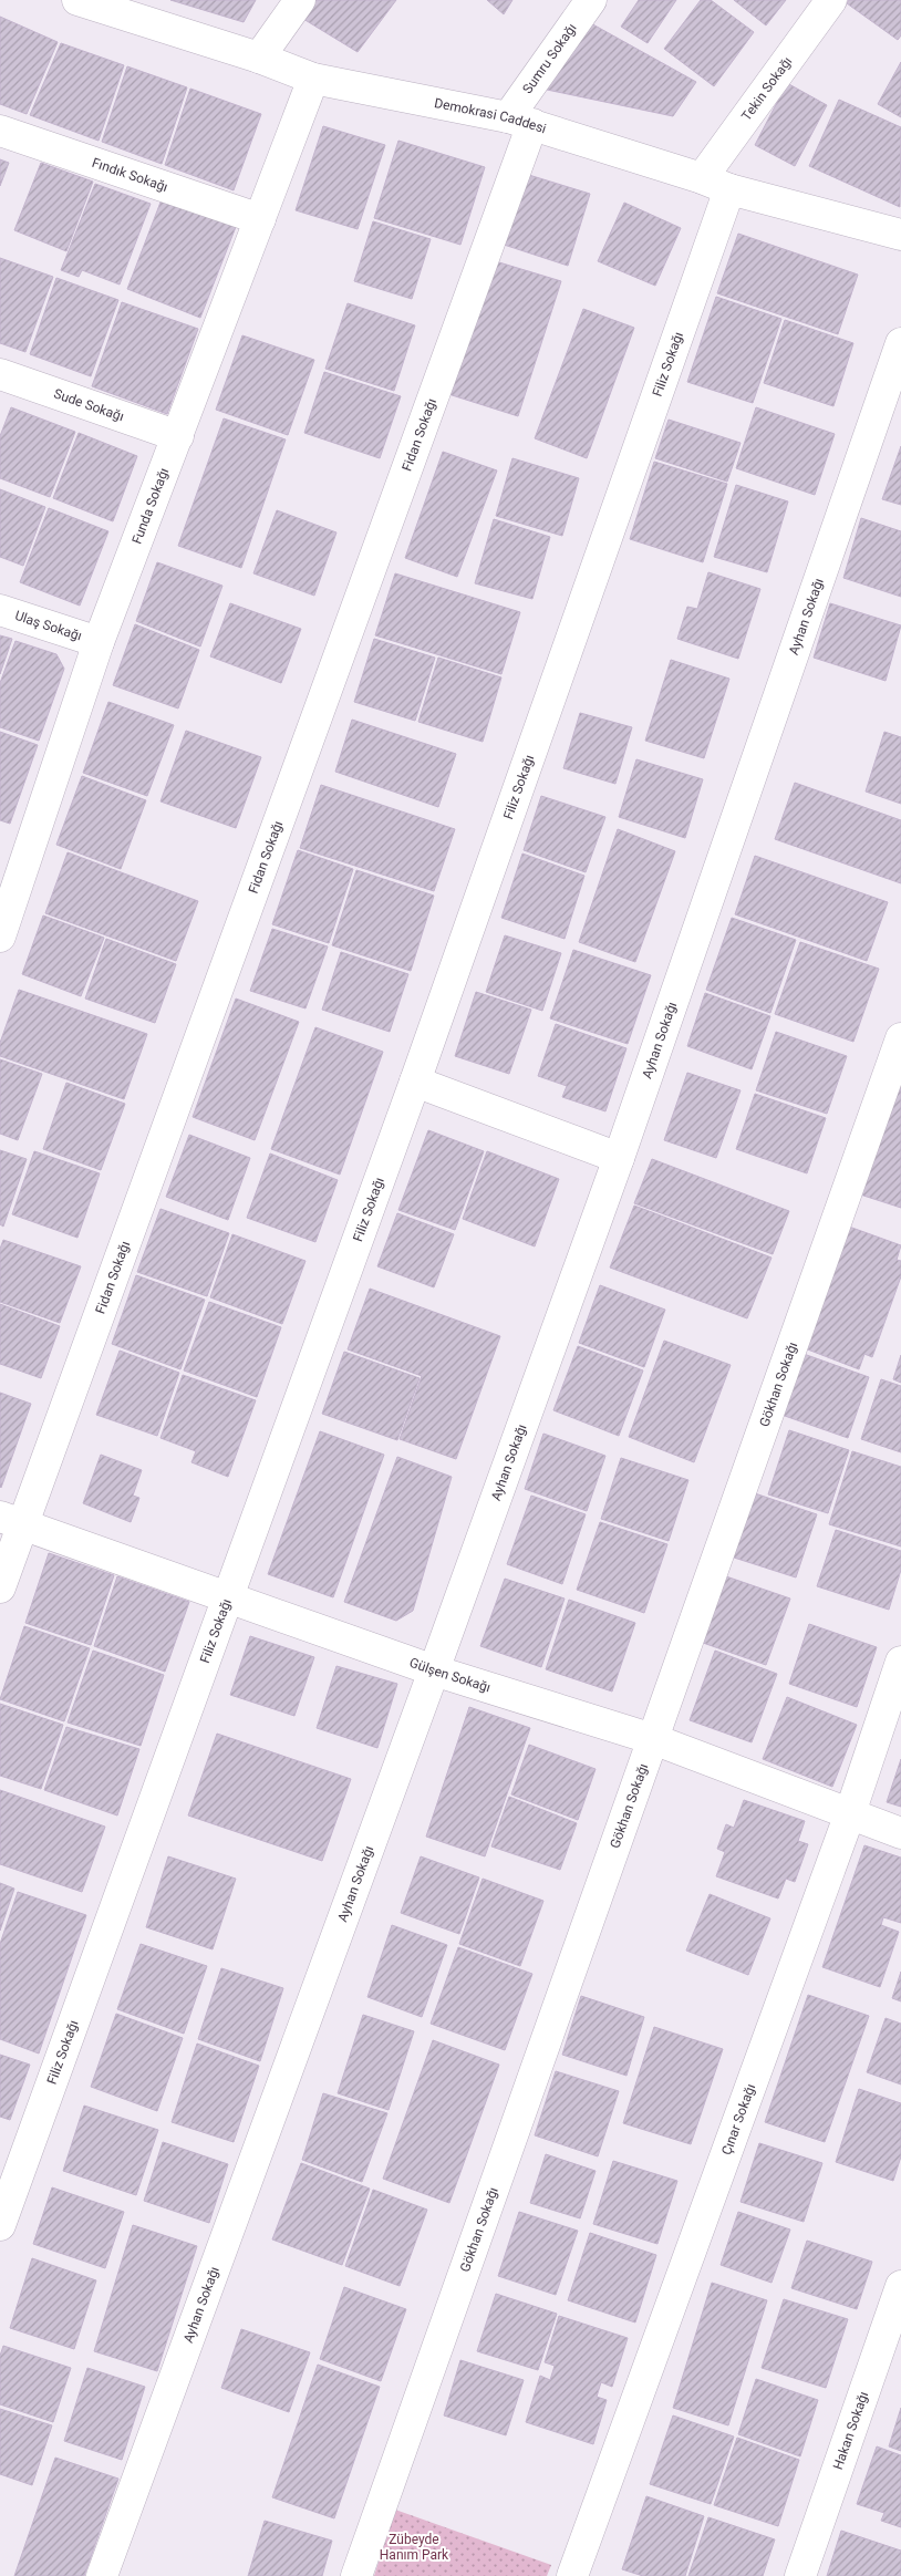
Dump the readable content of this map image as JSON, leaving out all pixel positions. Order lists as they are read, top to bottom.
{
  "streets": {
    "street": [
      "Sumru Sokağı",
      "Tekin Sokağı",
      "Demokrasi Caddesi",
      "Fındık Sokağı",
      "Filiz Sokağı",
      "Sude Sokağı",
      "Fidan Sokağı",
      "Funda Sokağı",
      "Ayhan Sokağı",
      "Ulaş Sokağı",
      "Gökhan Sokağı",
      "Gülşen Sokağı",
      "Çınar Sokağı",
      "Hakan Sokağı"
    ]
  },
  "crossings": [
    ["Sumru Sokağı", "Demokrasi Caddesi"],
    ["Sumru Sokağı", "Fidan Sokağı"],
    ["Tekin Sokağı", "Demokrasi Caddesi"],
    ["Demokrasi Caddesi", "Filiz Sokağı"],
    ["Demokrasi Caddesi", "Fidan Sokağı"],
    ["Demokrasi Caddesi", "Funda Sokağı"],
    ["Fındık Sokağı", "Funda Sokağı"],
    ["Filiz Sokağı", "Gülşen Sokağı"],
    ["Sude Sokağı", "Funda Sokağı"],
    ["Fidan Sokağı", "Gülşen Sokağı"],
    ["Funda Sokağı", "Ulaş Sokağı"],
    ["Ayhan Sokağı", "Gülşen Sokağı"],
    ["Gökhan Sokağı", "Gülşen Sokağı"],
    ["Gülşen Sokağı", "Çınar Sokağı"]
  ],
  "parks": ["Zübeyde Hanım Park"]
}
